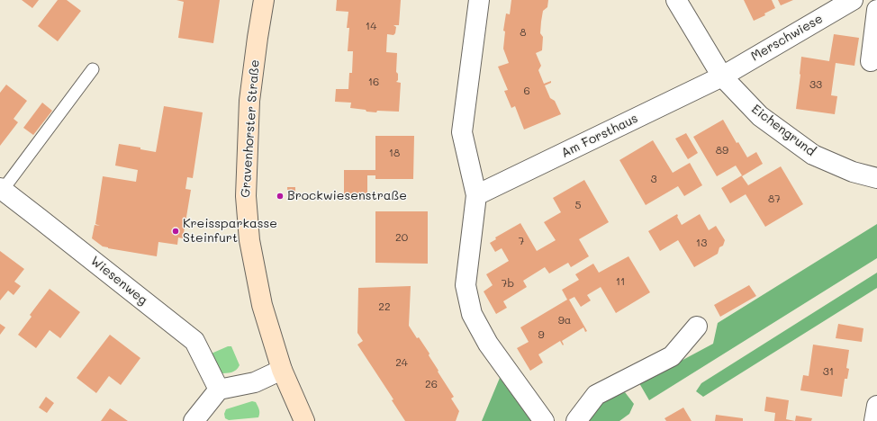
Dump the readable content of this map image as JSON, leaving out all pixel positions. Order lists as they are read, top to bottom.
{
  "streets": {
    "main road": ["Gravenhorster Straße"],
    "street": [
      "Merschwiese",
      "Eichengrund",
      "Am Forsthaus",
      "Wiesenweg"
    ]
  },
  "crossings": [
    ["Merschwiese", "Eichengrund"],
    ["Merschwiese", "Am Forsthaus"],
    ["Eichengrund", "Am Forsthaus"]
  ],
  "places": ["Brockwiesenstraße", "Kreissparkasse Steinfurt"],
  "house_numbers": [
    "14",
    "8",
    "16",
    "33",
    "6",
    "89",
    "18",
    "3",
    "87",
    "5",
    "20",
    "7",
    "13",
    "11",
    "7b",
    "22",
    "9a",
    "9",
    "24",
    "31",
    "26"
  ]
}
